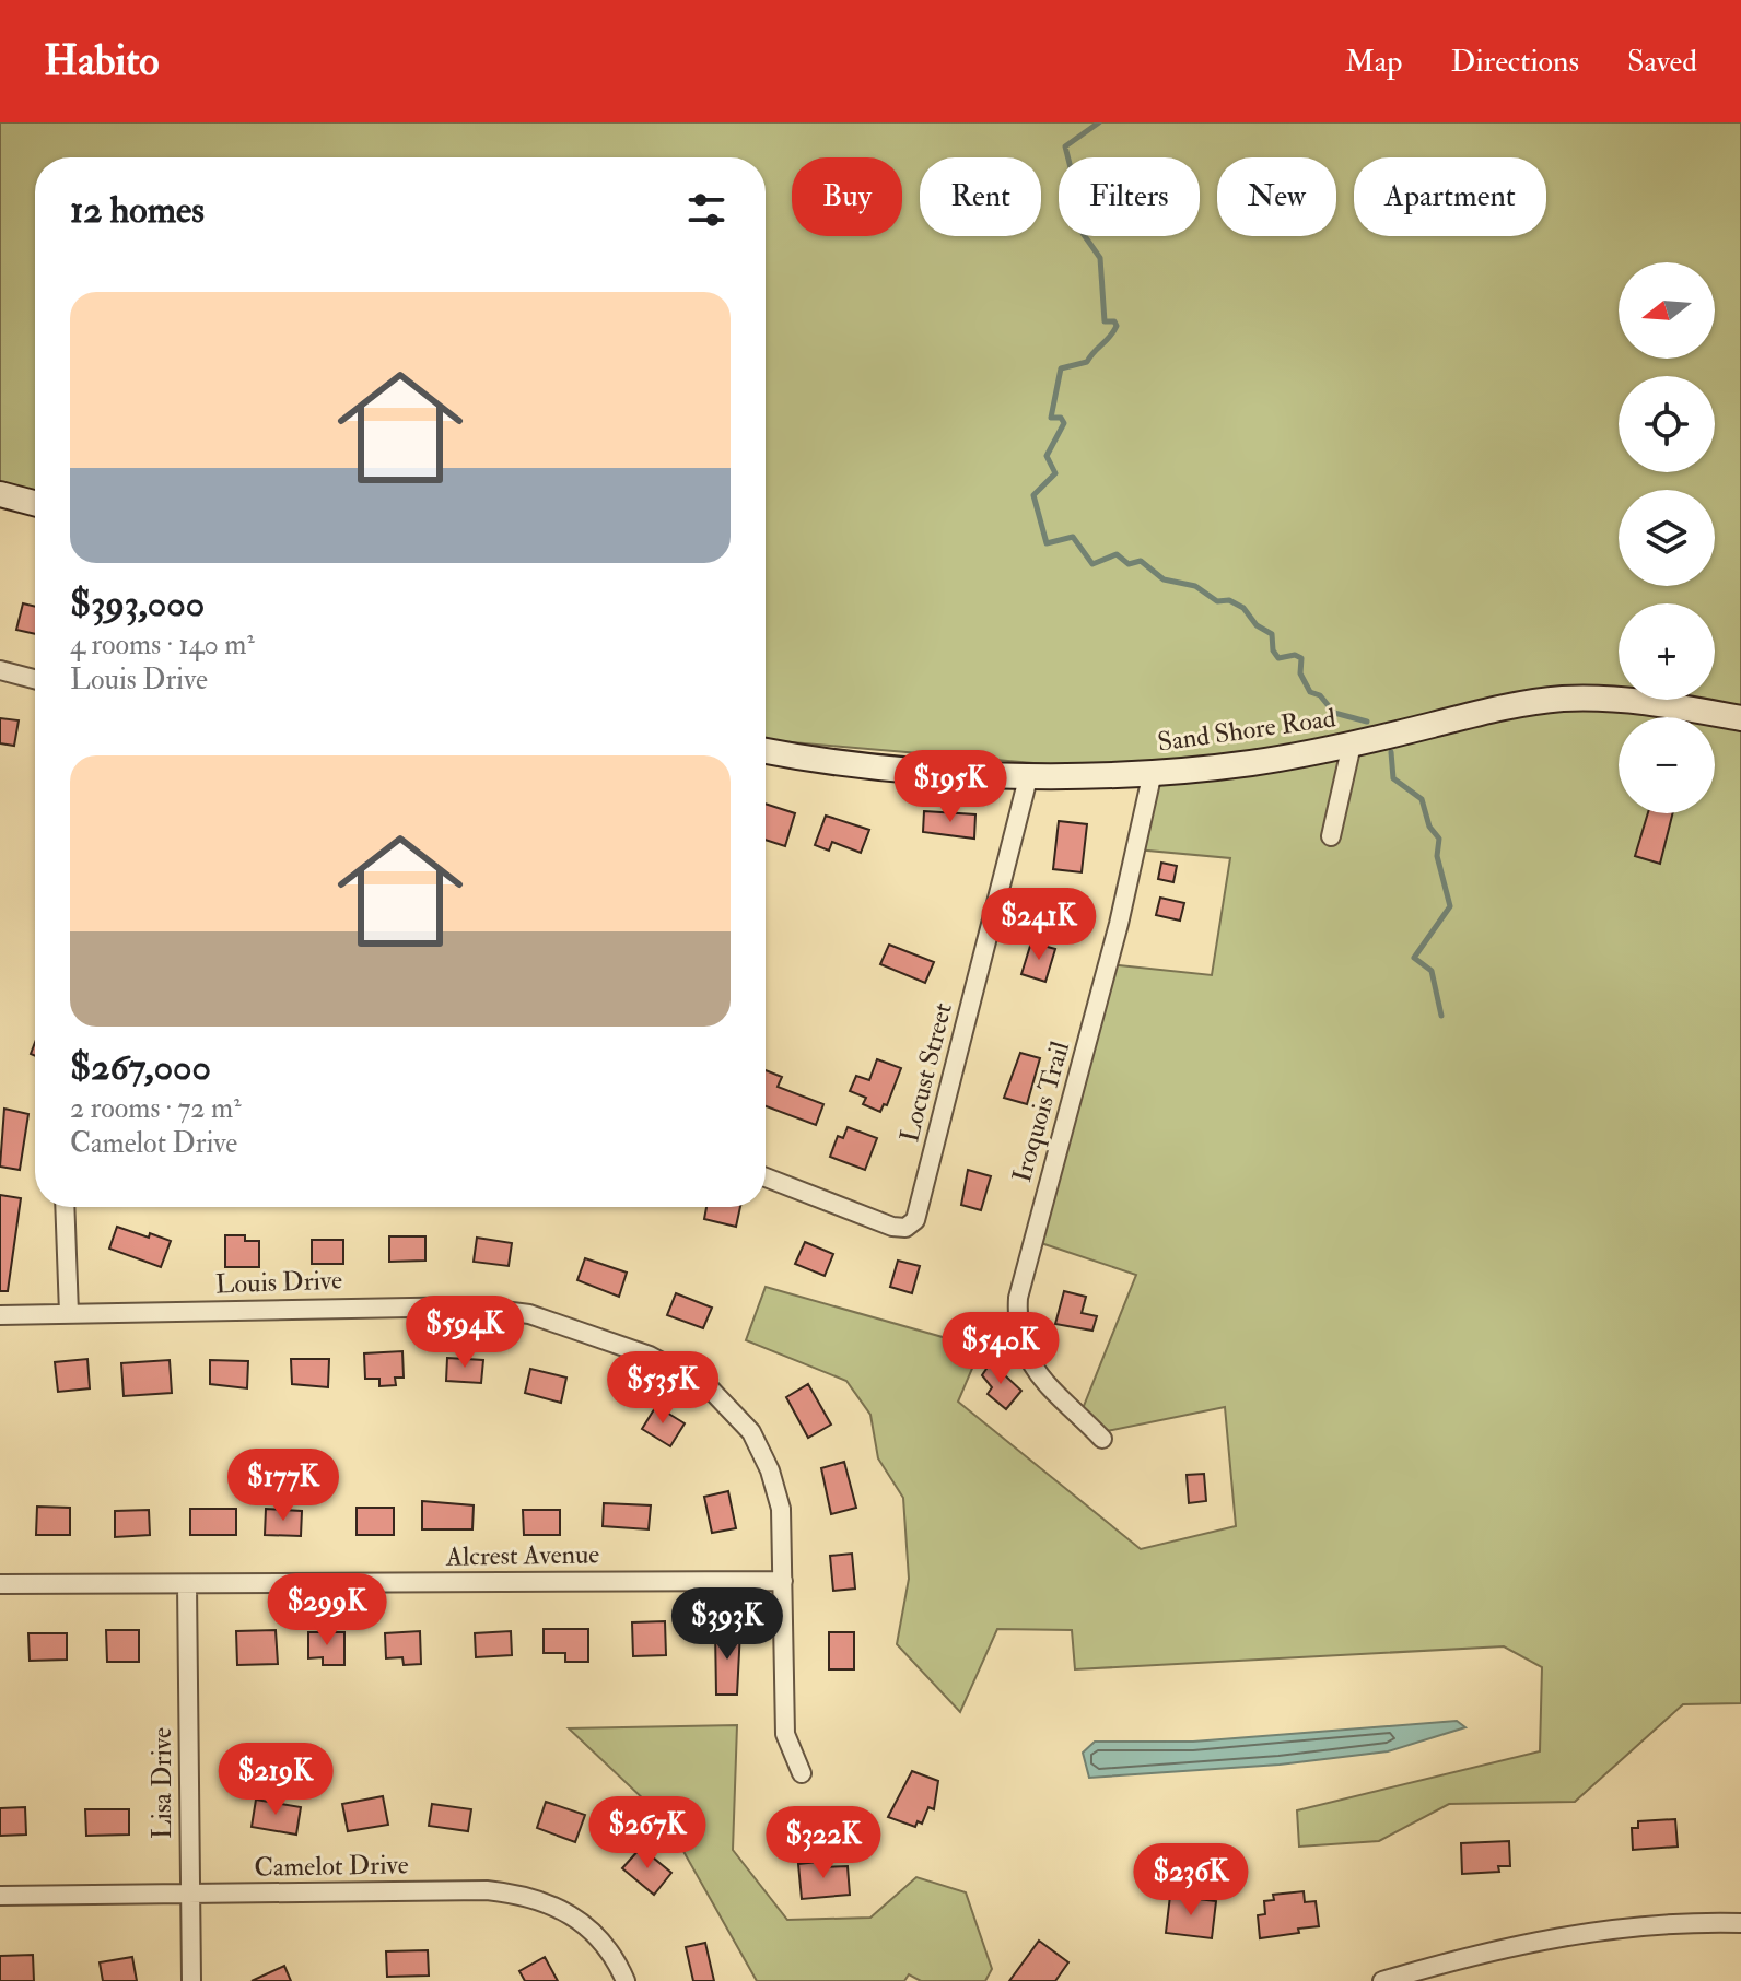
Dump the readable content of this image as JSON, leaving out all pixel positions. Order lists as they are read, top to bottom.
{
  "streets": {
    "street": [
      "Sand Shore Road",
      "Locust Street",
      "Iroquois Trail",
      "Louis Drive",
      "Alcrest Avenue",
      "Lisa Drive",
      "Camelot Drive"
    ]
  },
  "crossings": [
    ["Sand Shore Road", "Locust Street"],
    ["Sand Shore Road", "Iroquois Trail"],
    ["Louis Drive", "Alcrest Avenue"],
    ["Alcrest Avenue", "Lisa Drive"],
    ["Lisa Drive", "Camelot Drive"]
  ],
  "north": "left",
  "page": {
    "header": "Habito",
    "nav": ["Map", "Directions", "Saved"],
    "chip": [
      "Buy",
      "Rent",
      "Filters",
      "New",
      "Apartment"
    ],
    "heading": "12 homes",
    "map_buttons": ["+", "−"],
    "list": [
      {
        "name": "$393,000",
        "note": "4 rooms · 140 m² · Louis Drive"
      },
      {
        "name": "$267,000",
        "note": "2 rooms · 72 m² · Camelot Drive"
      }
    ],
    "price": [
      "$195K",
      "$241K",
      "$594K",
      "$540K",
      "$535K",
      "$177K",
      "$299K",
      "$393K",
      "$219K",
      "$267K",
      "$322K",
      "$236K"
    ]
  }
}
